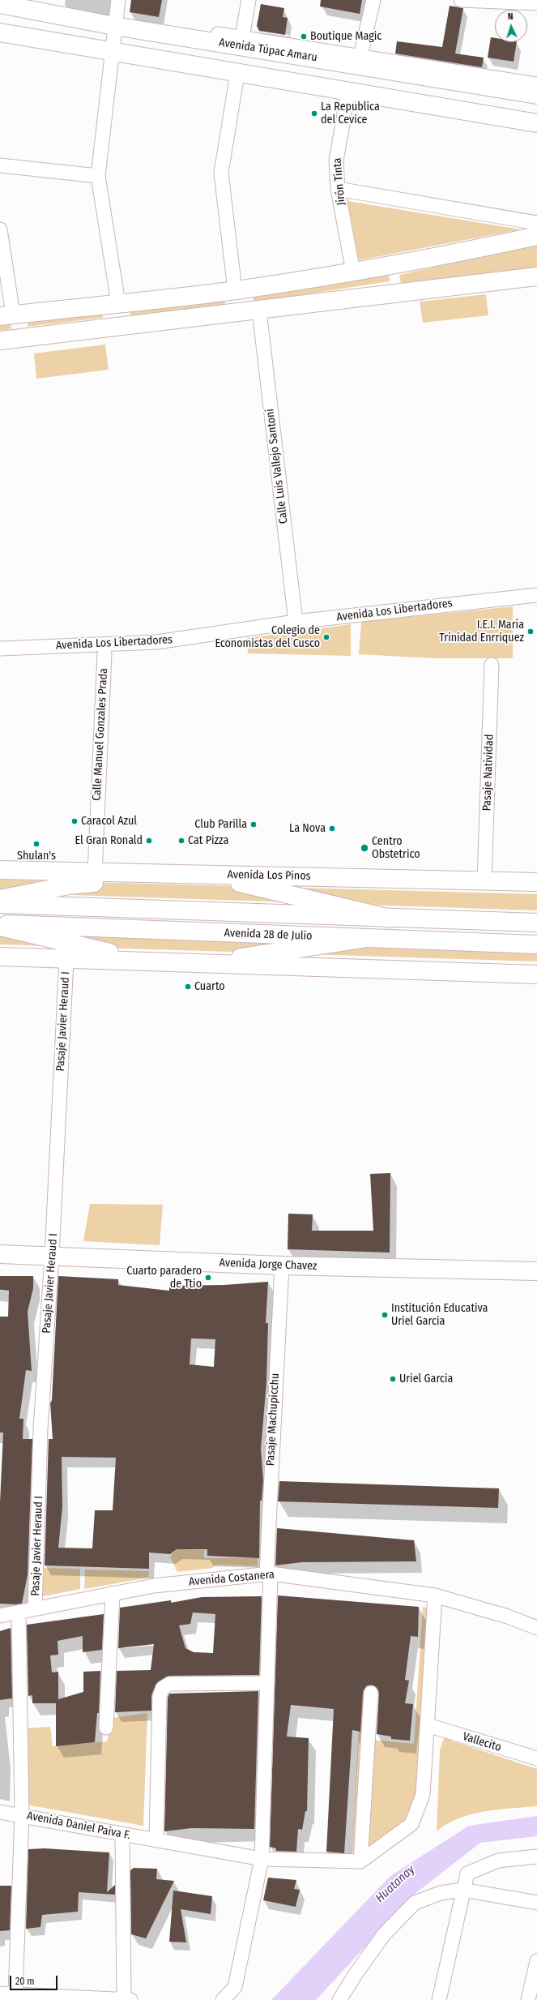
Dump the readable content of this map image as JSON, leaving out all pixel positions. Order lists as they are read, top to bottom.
{
  "streets": {
    "main road": [
      "Avenida Túpac Amaru",
      "Avenida Los Pinos",
      "Avenida 28 de Julio",
      "Avenida Jorge Chavez"
    ],
    "street": [
      "Jirón Tinta",
      "Calle Luis Vallejo Santoni",
      "Avenida Los Libertadores",
      "Calle Manuel Gonzales Prada",
      "Pasaje Natividad",
      "Pasaje Javier Heraud I",
      "Pasaje Machupicchu",
      "Avenida Costanera",
      "Vallecito",
      "Avenida Daniel Paiva F."
    ]
  },
  "crossings": [
    ["Calle Luis Vallejo Santoni", "Avenida Los Libertadores"],
    ["Calle Manuel Gonzales Prada", "Avenida Los Pinos"],
    ["Pasaje Natividad", "Avenida Los Pinos"],
    ["Pasaje Javier Heraud I", "Avenida Jorge Chavez"],
    ["Pasaje Javier Heraud I", "Avenida Costanera"],
    ["Avenida Jorge Chavez", "Pasaje Machupicchu"],
    ["Pasaje Machupicchu", "Avenida Costanera"],
    ["Pasaje Machupicchu", "Avenida Daniel Paiva F."]
  ],
  "water": ["Huatanay"],
  "places": [
    "Boutique Magic",
    "La Republica del Cevice",
    "I.E.I. María Trinidad Enrriquez",
    "Colegio de Economistas del Cusco",
    "Caracol Azul",
    "Club Parilla",
    "La Nova",
    "El Gran Ronald",
    "Cat Pizza",
    "Shulan's",
    "Centro Obstetrico",
    "Cuarto",
    "Cuarto paradero de Ttio",
    "Institución Educativa Uriel Garcia",
    "Uriel Garcia"
  ],
  "scale_bar": "20 m",
  "north": "top"
}
